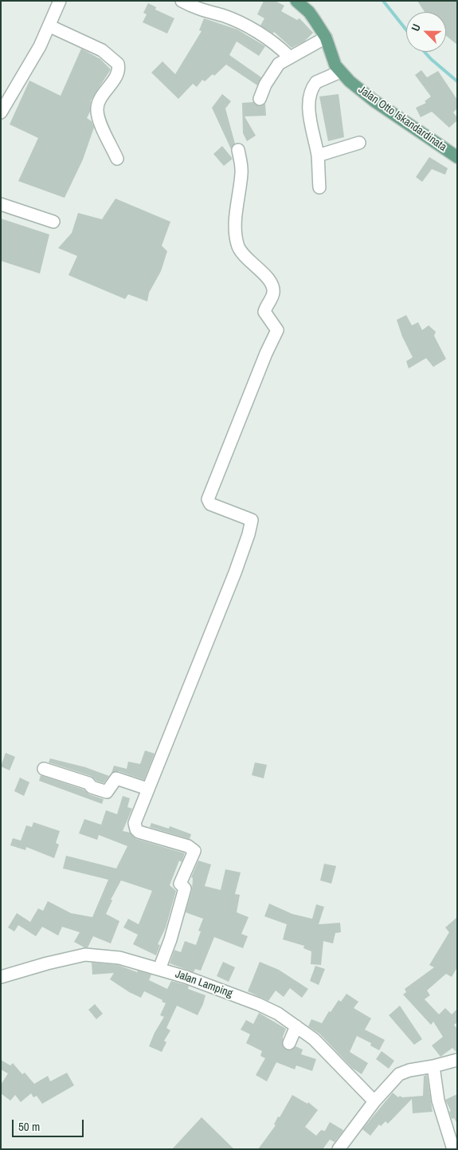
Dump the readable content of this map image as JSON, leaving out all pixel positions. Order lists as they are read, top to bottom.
{
  "streets": {
    "main road": ["Jalan Otto Iskandardinata"],
    "street": ["Jalan Lamping"]
  },
  "scale_bar": "50 m",
  "north": "top left"
}
